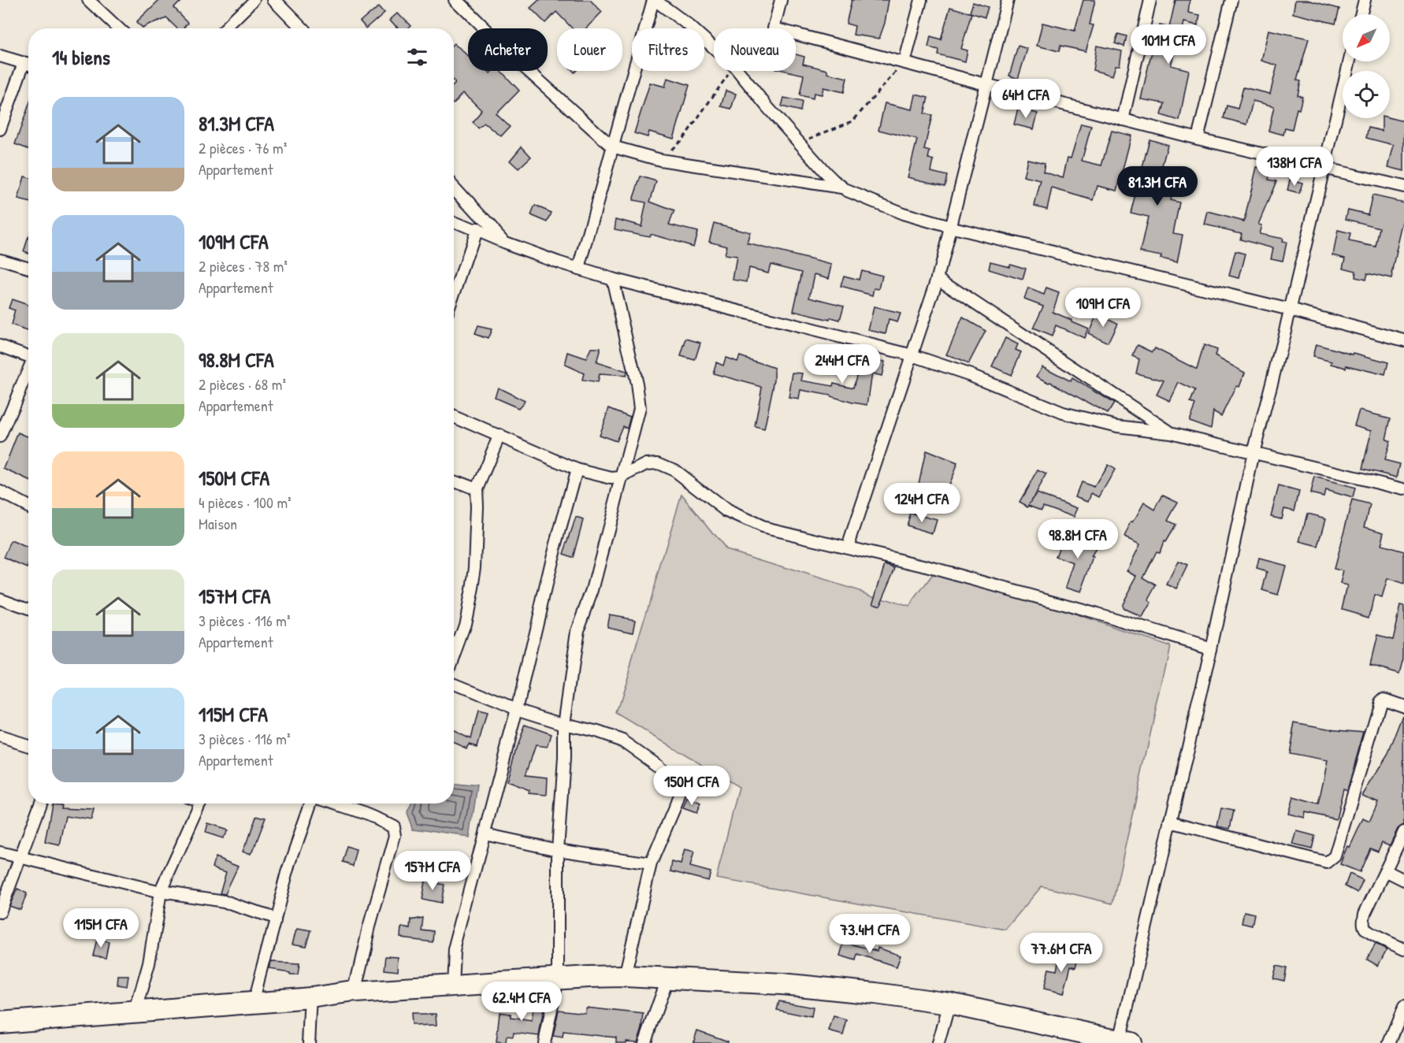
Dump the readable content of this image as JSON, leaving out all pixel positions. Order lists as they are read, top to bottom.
{
  "north": "bottom left",
  "page": {
    "price": [
      "101M CFA",
      "64M CFA",
      "138M CFA",
      "81.3M CFA",
      "109M CFA",
      "244M CFA",
      "124M CFA",
      "98.8M CFA",
      "150M CFA",
      "157M CFA",
      "115M CFA",
      "73.4M CFA",
      "77.6M CFA",
      "62.4M CFA"
    ],
    "chip": [
      "Acheter",
      "Louer",
      "Filtres",
      "Nouveau"
    ],
    "heading": "14 biens",
    "list": [
      {
        "name": "81.3M CFA",
        "note": "2 pièces · 76 m² · Appartement"
      },
      {
        "name": "109M CFA",
        "note": "2 pièces · 78 m² · Appartement"
      },
      {
        "name": "98.8M CFA",
        "note": "2 pièces · 68 m² · Appartement"
      },
      {
        "name": "150M CFA",
        "note": "4 pièces · 100 m² · Maison"
      },
      {
        "name": "157M CFA",
        "note": "3 pièces · 116 m² · Appartement"
      },
      {
        "name": "115M CFA",
        "note": "3 pièces · 116 m² · Appartement"
      }
    ]
  }
}
